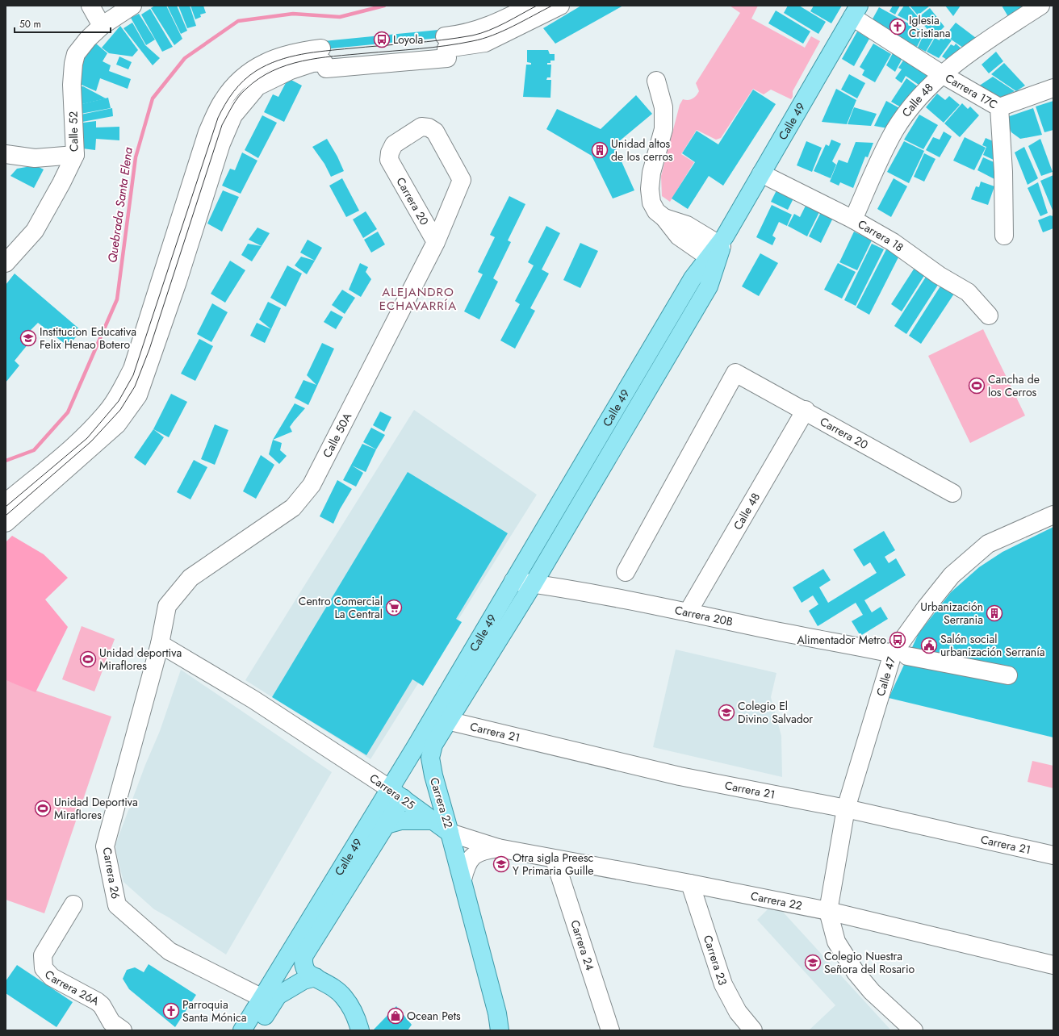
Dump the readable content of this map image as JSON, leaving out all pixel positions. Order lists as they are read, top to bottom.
{
  "streets": {
    "main road": ["Calle 49", "Carrera 25", "Carrera 22"],
    "street": [
      "Carrera 17C",
      "Calle 48",
      "Calle 52",
      "Carrera 20",
      "Carrera 18",
      "Calle 50A",
      "Carrera 20B",
      "Calle 47",
      "Carrera 21",
      "Carrera 26",
      "Carrera 24",
      "Carrera 23",
      "Carrera 26A"
    ]
  },
  "crossings": [
    ["Carrera 17C", "Calle 48"],
    ["Carrera 17C", "Calle 49"],
    ["Calle 48", "Carrera 20"],
    ["Calle 48", "Carrera 18"],
    ["Calle 48", "Carrera 20B"],
    ["Calle 49", "Carrera 18"],
    ["Calle 49", "Carrera 20B"],
    ["Calle 49", "Carrera 21"],
    ["Calle 49", "Carrera 25"],
    ["Calle 49", "Carrera 22"],
    ["Calle 49", "Carrera 26"],
    ["Carrera 20", "Calle 50A"],
    ["Calle 50A", "Carrera 25"],
    ["Calle 50A", "Carrera 26"],
    ["Carrera 20B", "Calle 47"],
    ["Calle 47", "Carrera 21"],
    ["Calle 47", "Carrera 22"],
    ["Carrera 25", "Carrera 22"],
    ["Carrera 25", "Carrera 26"],
    ["Carrera 22", "Carrera 24"],
    ["Carrera 22", "Carrera 23"]
  ],
  "districts": ["ALEJANDRO ECHAVARRÍA"],
  "water": ["Quebrada Santa Elena"],
  "places": {
    "church": ["Iglesia Cristiana", "Parroquia Santa Mónica"],
    "bus stop": ["Loyola", "Alimentador Metro"],
    "building": ["Unidad altos de los cerros", "Urbanización Serrania"],
    "school or university": [
      "Institucion Educativa Felix Henao Botero",
      "Colegio El Divino Salvador",
      "Otra sigla Preesc Y Primaria Guille",
      "Colegio Nuestra Señora del Rosario"
    ],
    "sports": ["Cancha de los Cerros", "Unidad deportiva Miraflores", "Unidad Deportiva Miraflores"],
    "supermarket": ["Centro Comercial La Central"],
    "public building": ["Salón social urbanización Serranía"],
    "shop": ["Ocean Pets"]
  },
  "scale_bar": "50 m"
}
